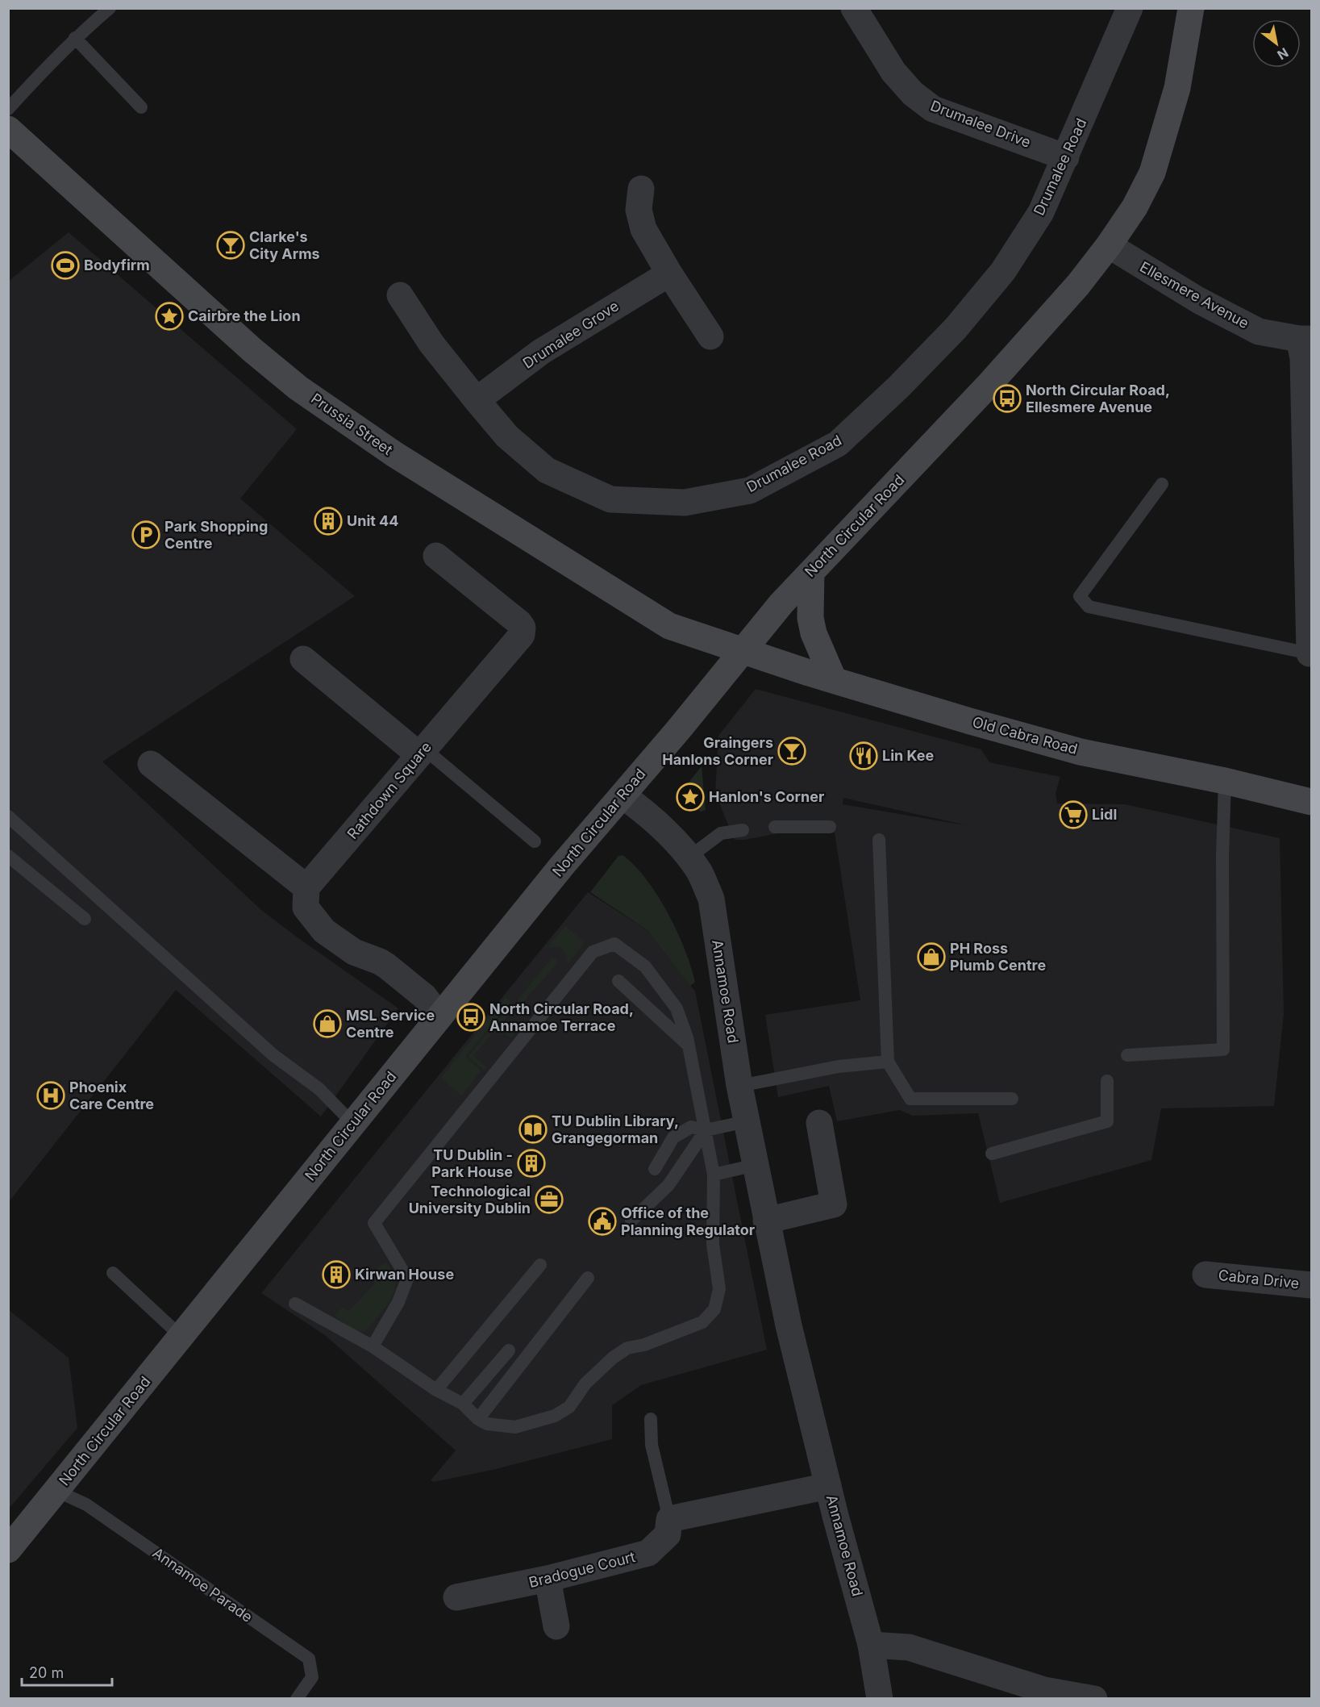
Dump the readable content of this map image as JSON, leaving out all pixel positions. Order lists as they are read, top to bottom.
{
  "streets": {
    "main road": ["Prussia Street", "North Circular Road", "Old Cabra Road"],
    "street": [
      "Drumalee Drive",
      "Drumalee Road",
      "Ellesmere Avenue",
      "Drumalee Grove",
      "Rathdown Square",
      "Annamoe Road",
      "Cabra Drive",
      "Bradogue Court"
    ],
    "lane": ["Annamoe Parade"]
  },
  "crossings": [
    ["Drumalee Drive", "Drumalee Road"],
    ["Drumalee Road", "Drumalee Grove"],
    ["Ellesmere Avenue", "North Circular Road"],
    ["Prussia Street", "North Circular Road"],
    ["Prussia Street", "Old Cabra Road"],
    ["North Circular Road", "Old Cabra Road"],
    ["North Circular Road", "Annamoe Road"],
    ["North Circular Road", "Annamoe Parade"]
  ],
  "places": {
    "bar": ["Clarke's City Arms", "Graingers Hanlons Corner"],
    "sports": ["Bodyfirm"],
    "place": ["Cairbre the Lion", "Hanlon's Corner"],
    "bus stop": ["North Circular Road, Ellesmere Avenue", "North Circular Road, Annamoe Terrace"],
    "building": ["Unit 44", "TU Dublin - Park House", "Kirwan House"],
    "parking": ["Park Shopping Centre"],
    "restaurant": ["Lin Kee"],
    "supermarket": ["Lidl"],
    "shop": ["PH Ross Plumb Centre", "MSL Service Centre"],
    "hospital": ["Phoenix Care Centre"],
    "library": ["TU Dublin Library, Grangegorman"],
    "office": ["Technological University Dublin"],
    "public building": ["Office of the Planning Regulator"]
  },
  "scale_bar": "20 m",
  "north": "bottom right"
}
